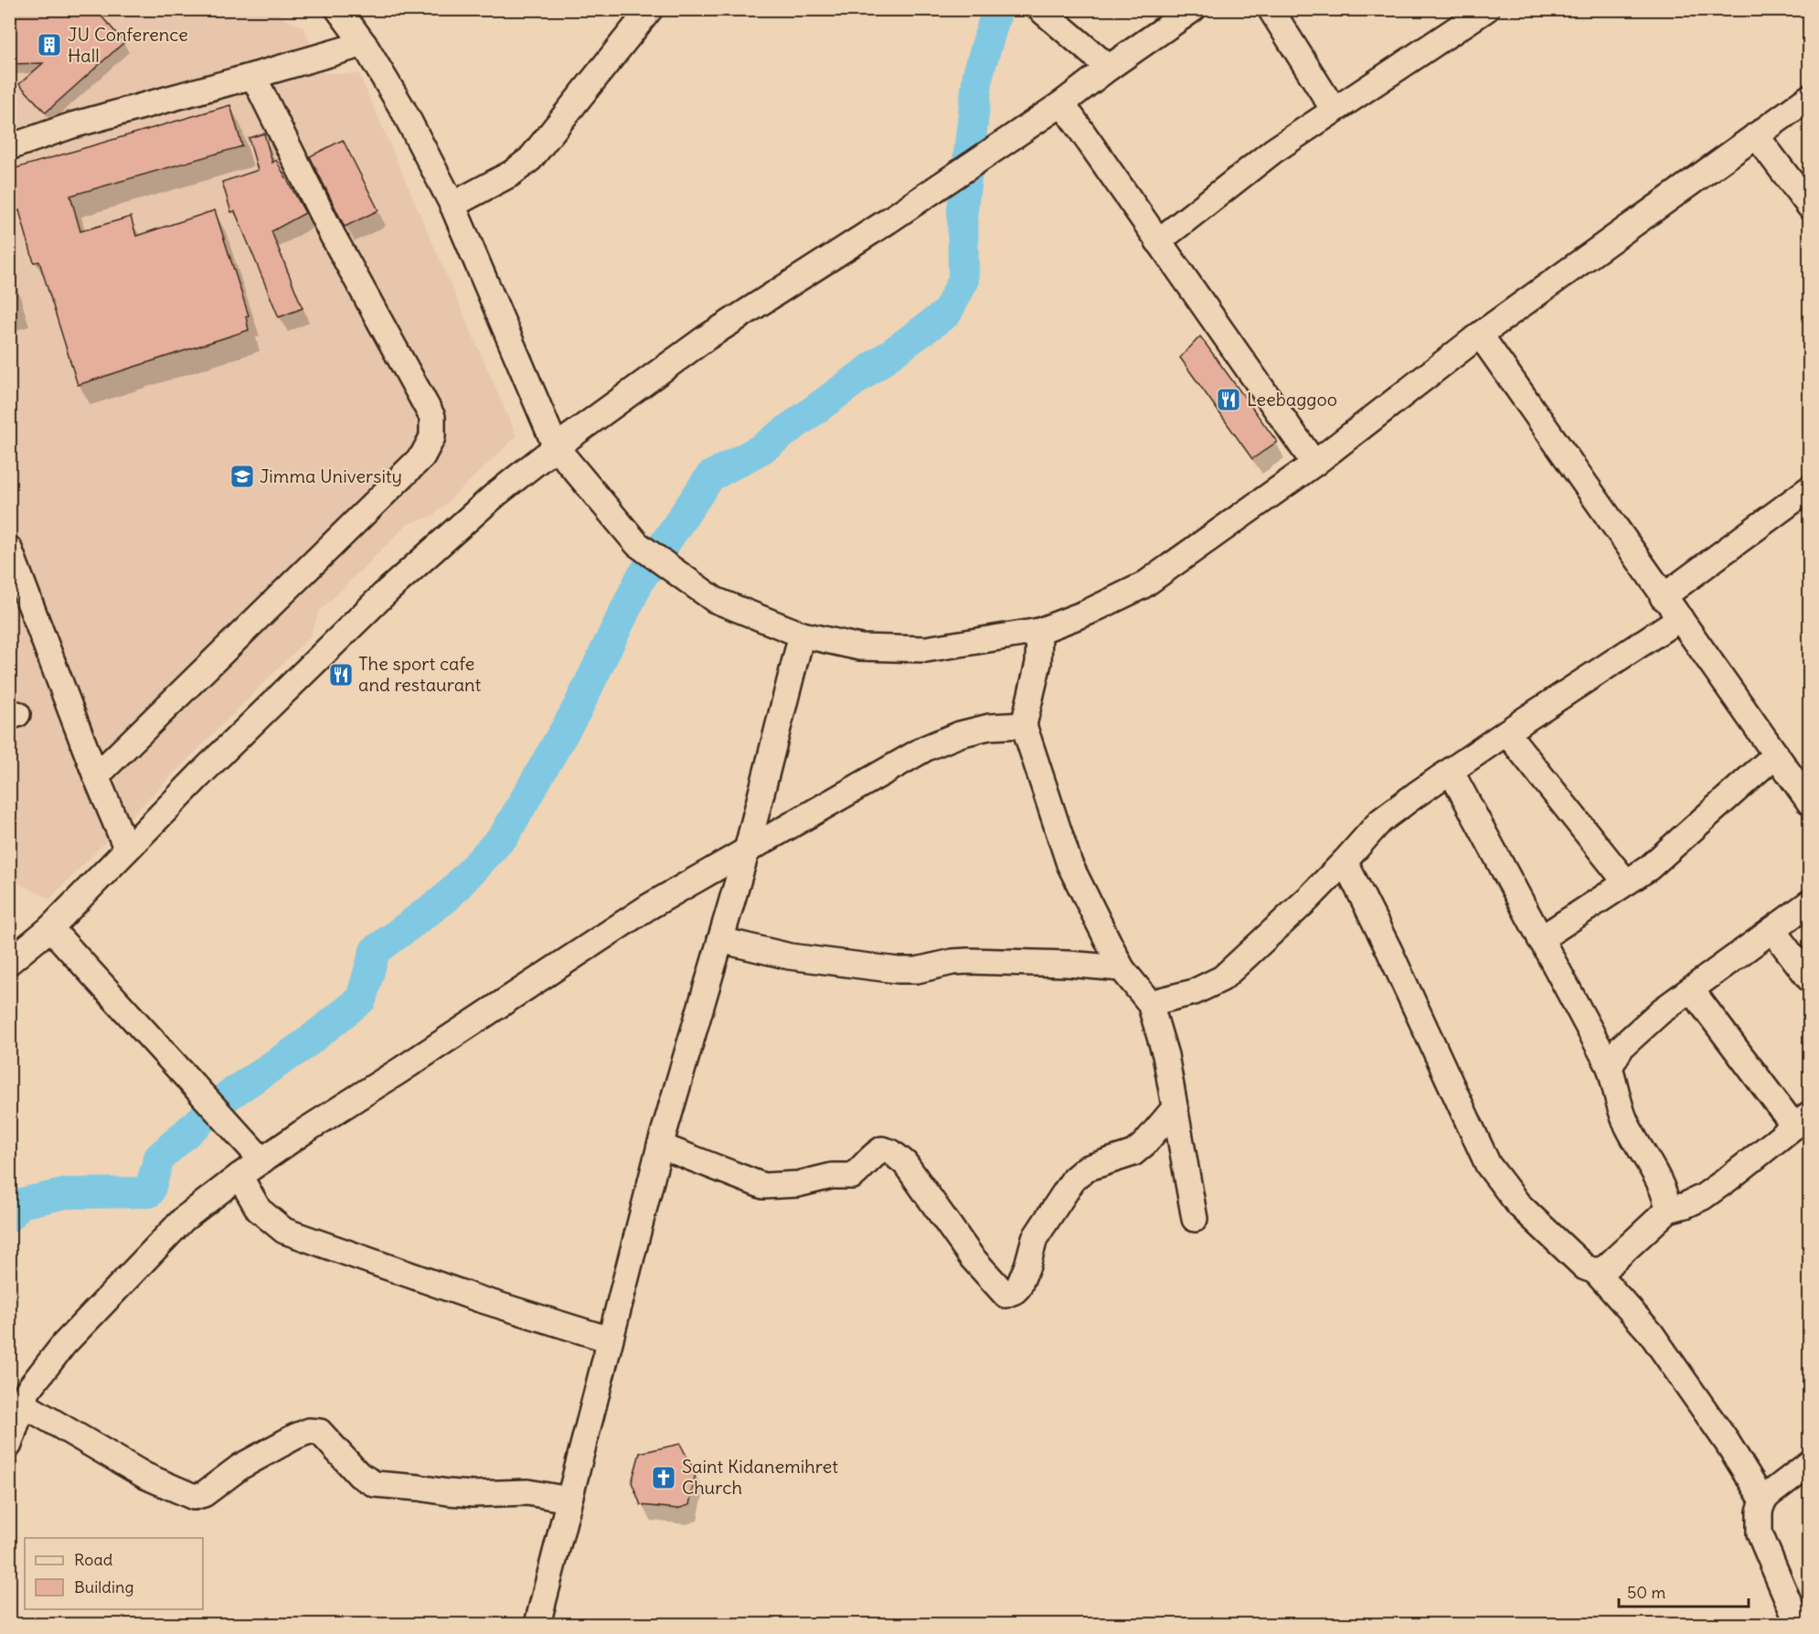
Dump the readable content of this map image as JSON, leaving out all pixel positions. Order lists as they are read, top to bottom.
{
  "places": {
    "building": ["JU Conference Hall"],
    "restaurant": ["Leebaggoo", "The sport cafe and restaurant"],
    "school or university": ["Jimma University"],
    "church": ["Saint Kidanemihret Church"]
  },
  "legend": ["Road", "Building"],
  "scale_bar": "50 m"
}
